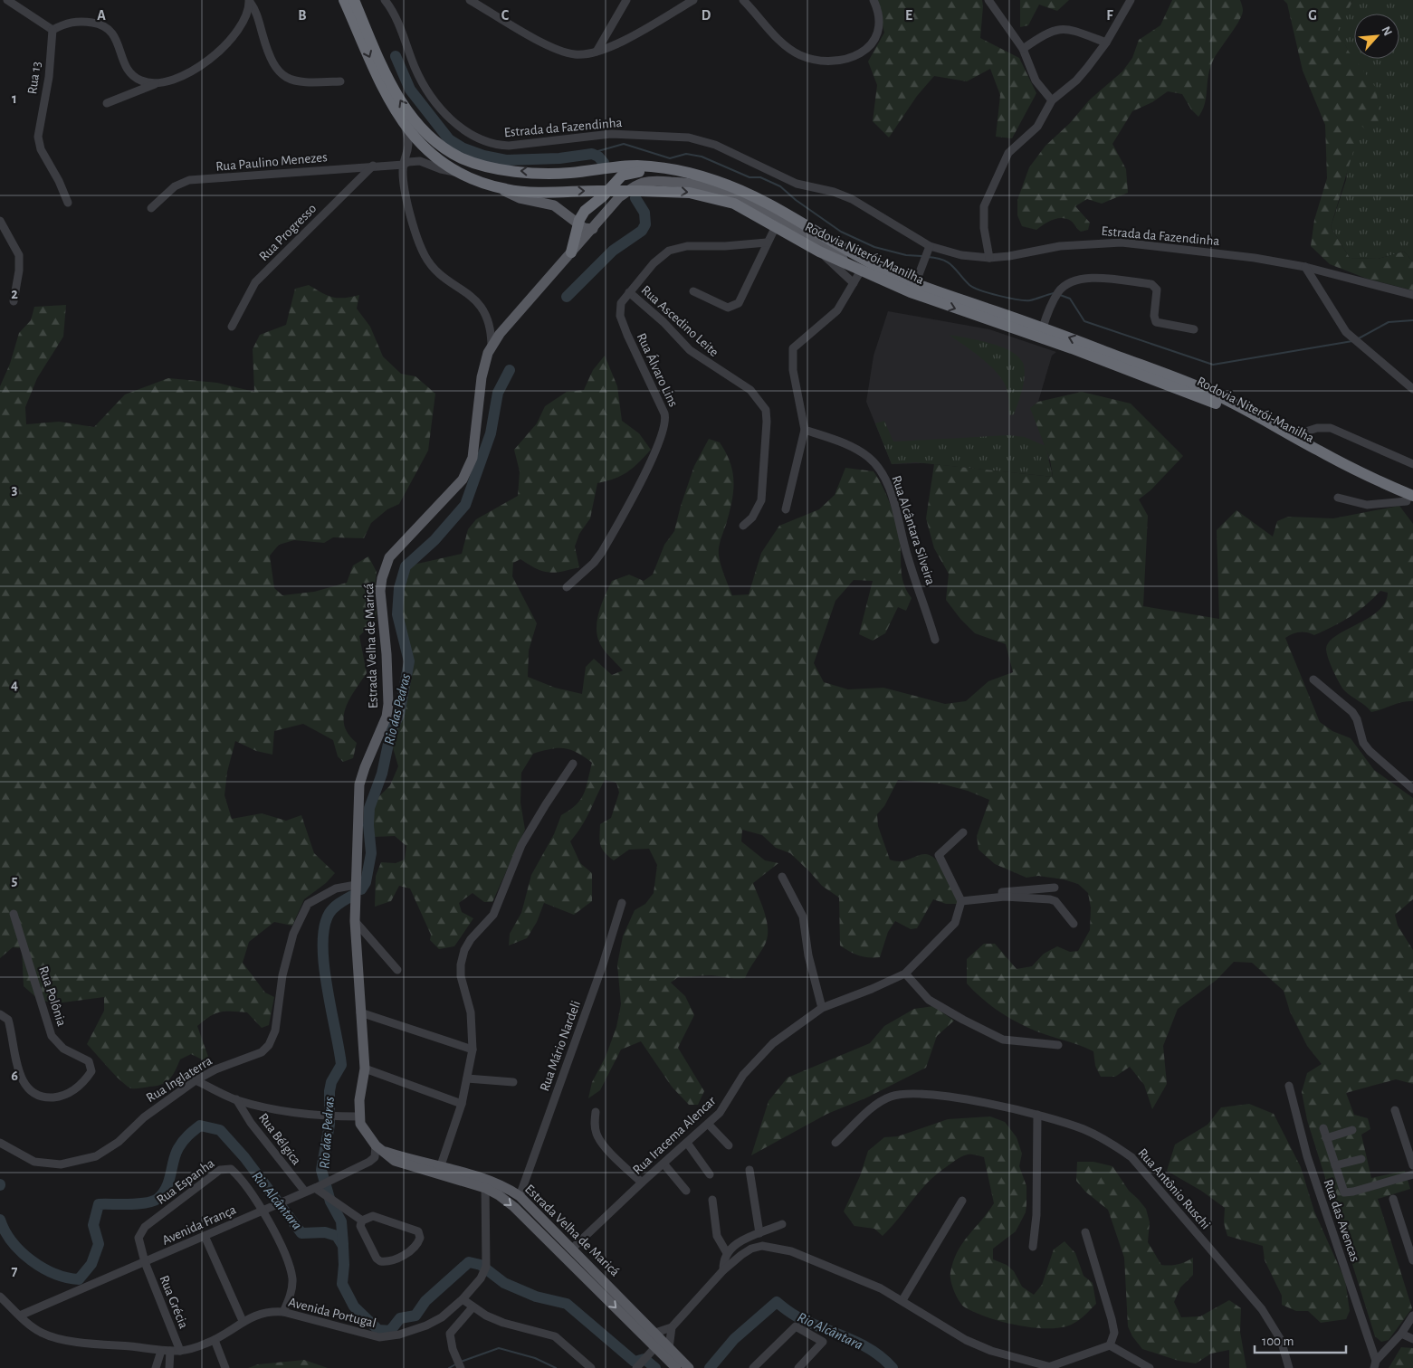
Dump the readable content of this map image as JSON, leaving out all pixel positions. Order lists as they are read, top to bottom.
{
  "streets": {
    "highway": ["Rodovia Niterói-Manilha"],
    "main road": ["Estrada Velha de Maricá"],
    "street": [
      "Rua 13",
      "Estrada da Fazendinha",
      "Rua Paulino Menezes",
      "Rua Progresso",
      "Rua Ascedino Leite",
      "Rua Álvaro Lins",
      "Rua Alcântara Silveira",
      "Rua Polônia",
      "Rua Mário Nardeli",
      "Rua Inglaterra",
      "Rua Iracema Alencar",
      "Rua Bélgica",
      "Rua Espanha",
      "Rua Antônio Ruschi",
      "Rua das Avencas",
      "Avenida França",
      "Rua Grécia",
      "Avenida Portugal"
    ]
  },
  "crossings": [
    ["Rua Paulino Menezes", "Rua Progresso"],
    ["Rua Paulino Menezes", "Rodovia Niterói-Manilha"],
    ["Rua Ascedino Leite", "Rua Álvaro Lins"],
    ["Estrada Velha de Maricá", "Rua Mário Nardeli"],
    ["Estrada Velha de Maricá", "Rua Inglaterra"],
    ["Estrada Velha de Maricá", "Rua Iracema Alencar"],
    ["Estrada Velha de Maricá", "Rua Bélgica"],
    ["Estrada Velha de Maricá", "Avenida França"],
    ["Estrada Velha de Maricá", "Avenida Portugal"],
    ["Rua Inglaterra", "Rua Bélgica"],
    ["Rua Bélgica", "Avenida França"],
    ["Rua Espanha", "Avenida França"],
    ["Rua Espanha", "Rua Grécia"],
    ["Avenida França", "Rua Grécia"],
    ["Avenida França", "Avenida Portugal"],
    ["Rua Grécia", "Avenida Portugal"]
  ],
  "water": ["Rio das Pedras", "Rio Alcântara"],
  "scale_bar": "100 m",
  "north": "top right",
  "grid": {
    "columns": [
      "A",
      "B",
      "C",
      "D",
      "E",
      "F",
      "G"
    ],
    "rows": [
      "1",
      "2",
      "3",
      "4",
      "5",
      "6",
      "7"
    ]
  }
}
